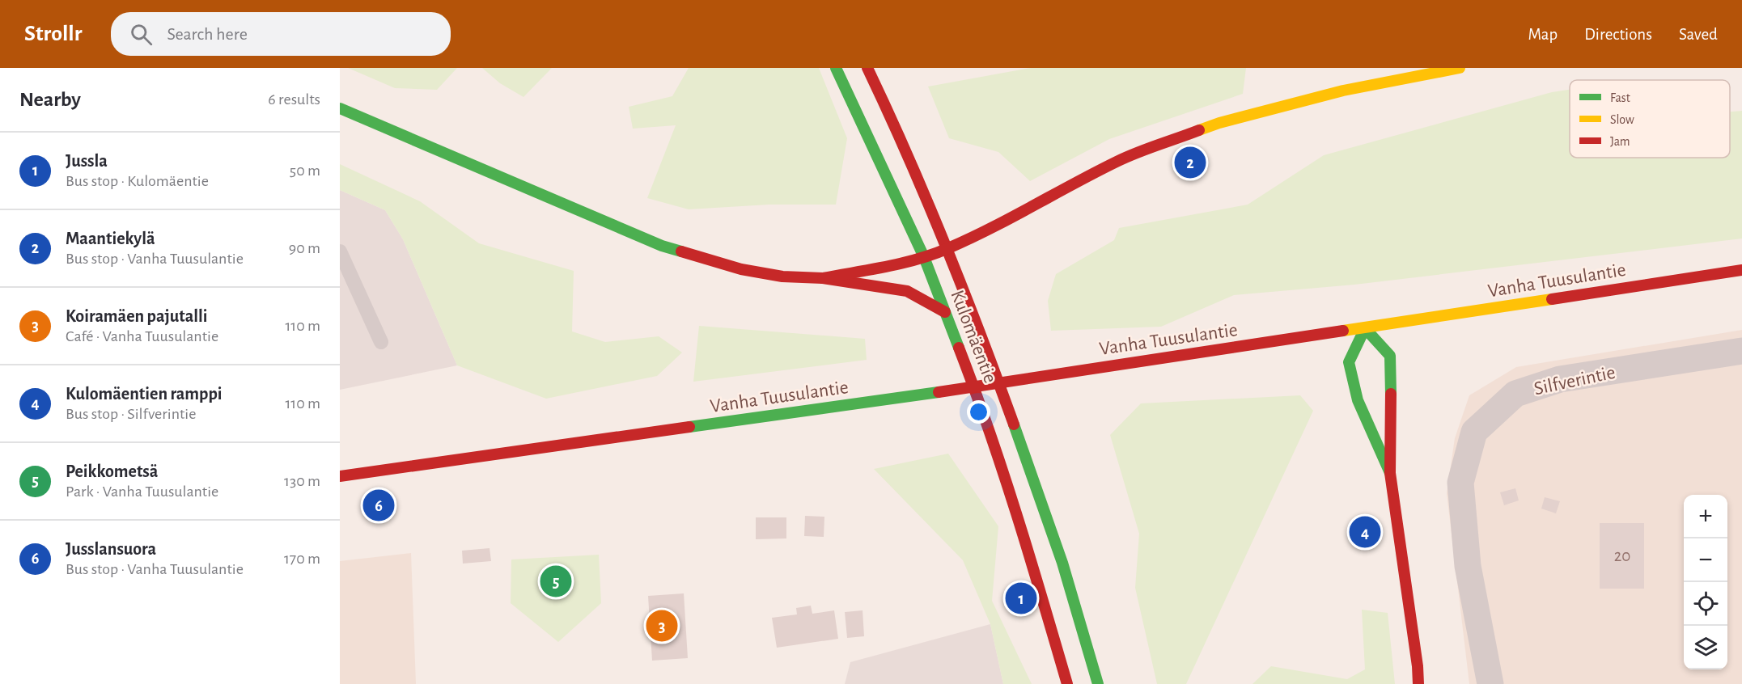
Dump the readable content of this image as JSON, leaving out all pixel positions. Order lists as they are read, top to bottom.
{
  "streets": {
    "main road": ["Vanha Tuusulantie", "Kulomäentie"],
    "street": ["Silfverintie"]
  },
  "house_numbers": ["20"],
  "legend": ["Fast", "Slow", "Jam"],
  "page": {
    "header": "Strollr",
    "search": "Search here",
    "nav": ["Map", "Directions", "Saved"],
    "heading": ["Nearby", "6 results"],
    "list": [
      {
        "mark": "1",
        "name": "Jussla",
        "note": "Bus stop · Kulomäentie",
        "value": "50 m"
      },
      {
        "mark": "2",
        "name": "Maantiekylä",
        "note": "Bus stop · Vanha Tuusulantie",
        "value": "90 m"
      },
      {
        "mark": "3",
        "name": "Koiramäen pajutalli",
        "note": "Café · Vanha Tuusulantie",
        "value": "110 m"
      },
      {
        "mark": "4",
        "name": "Kulomäentien ramppi",
        "note": "Bus stop · Silfverintie",
        "value": "110 m"
      },
      {
        "mark": "5",
        "name": "Peikkometsä",
        "note": "Park · Vanha Tuusulantie",
        "value": "130 m"
      },
      {
        "mark": "6",
        "name": "Jusslansuora",
        "note": "Bus stop · Vanha Tuusulantie",
        "value": "170 m"
      }
    ],
    "pins": [
      "2",
      "6",
      "4",
      "5",
      "1",
      "3"
    ],
    "map_buttons": ["+", "−"]
  }
}
